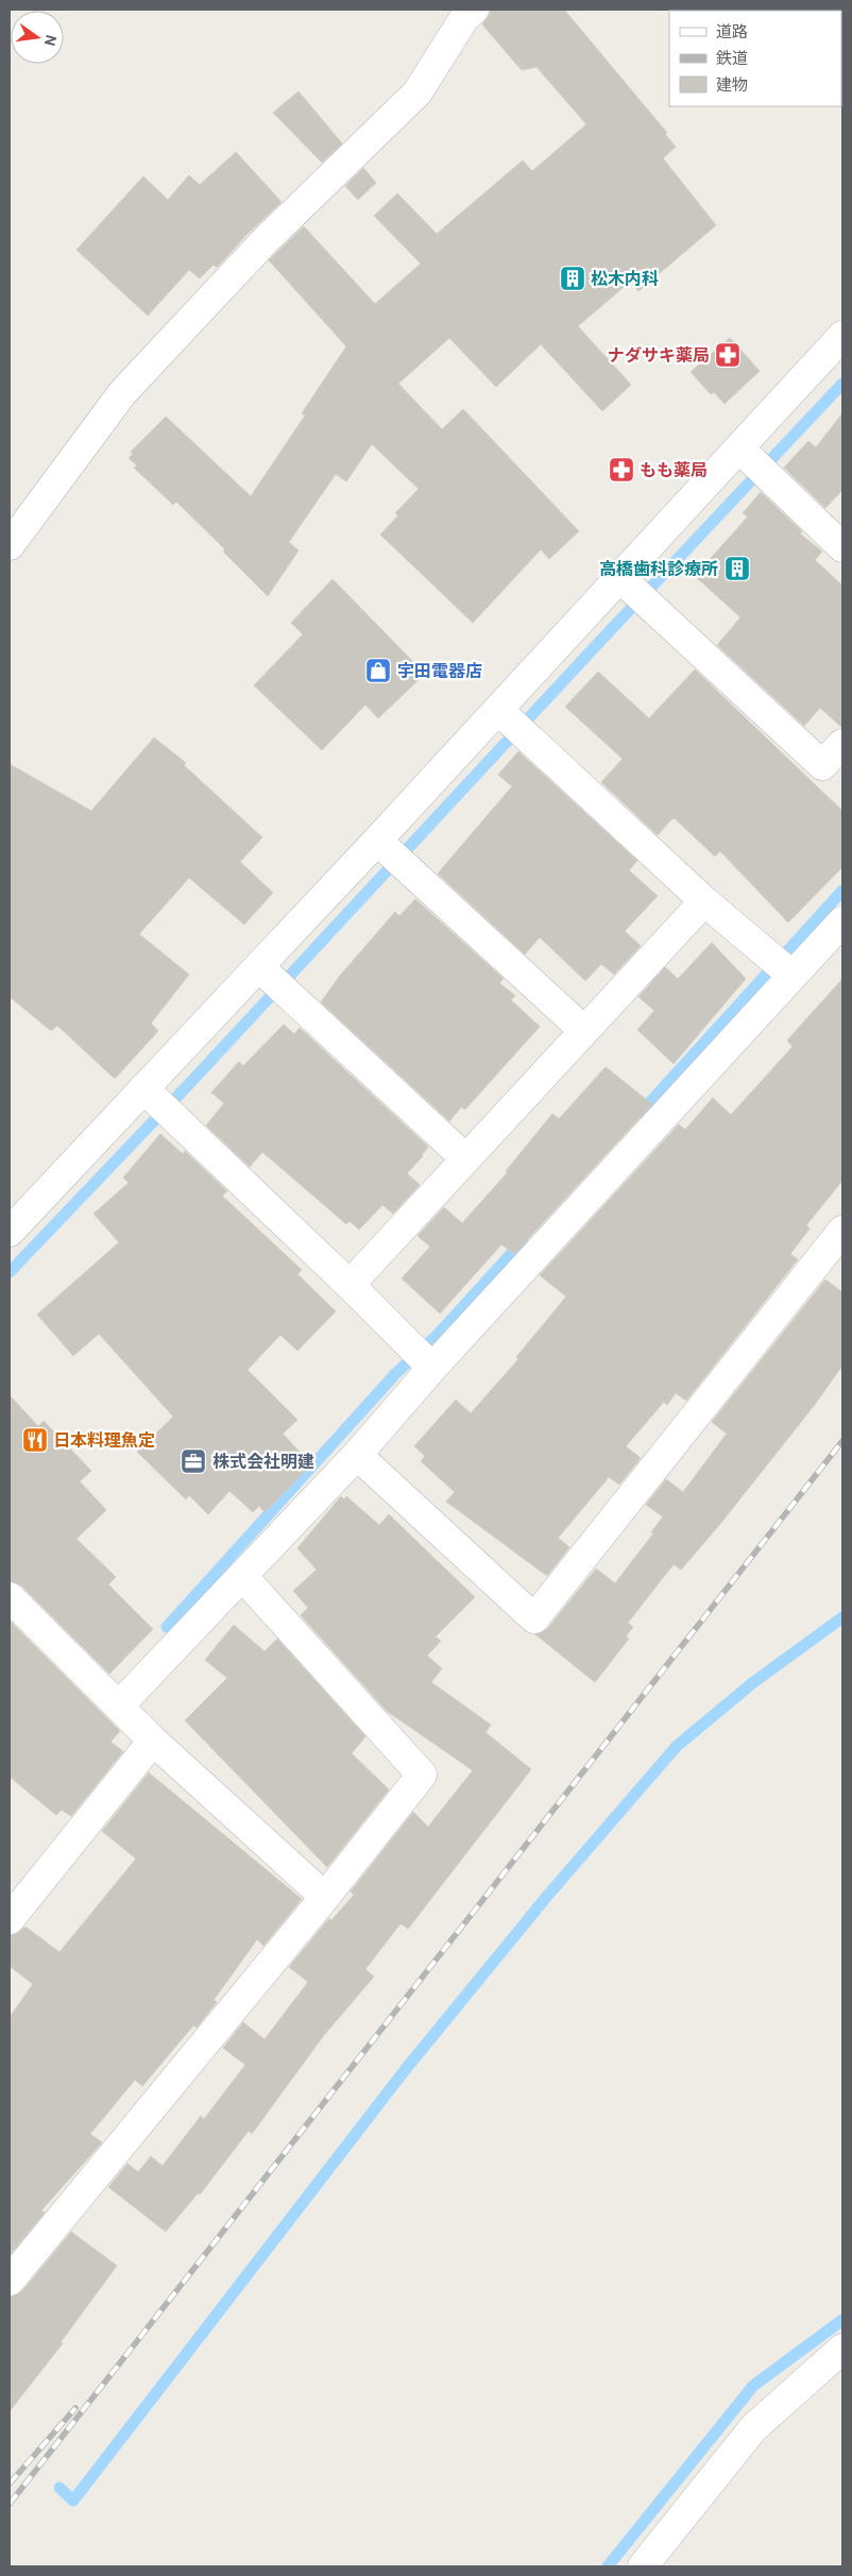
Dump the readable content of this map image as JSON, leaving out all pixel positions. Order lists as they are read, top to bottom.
{
  "places": {
    "building": ["松木内科", "高橋歯科診療所"],
    "pharmacy": ["ナダサキ薬局", "もも薬局"],
    "shop": ["宇田電器店"],
    "restaurant": ["日本料理魚定"],
    "office": ["株式会社明建"]
  },
  "legend": ["道路", "鉄道", "建物"],
  "north": "right"
}
